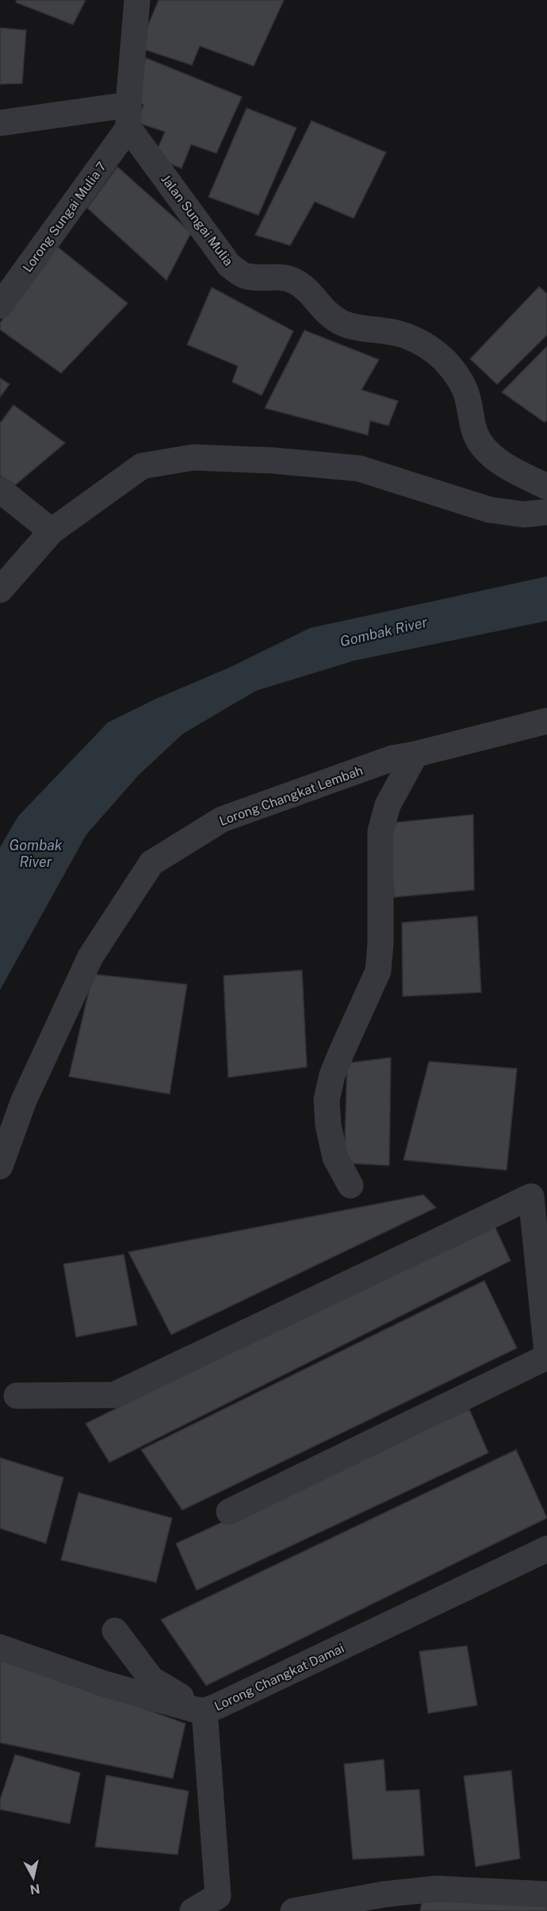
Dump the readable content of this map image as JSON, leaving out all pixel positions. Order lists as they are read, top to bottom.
{
  "streets": {
    "street": [
      "Lorong Sungai Mulia 7",
      "Jalan Sungai Mulia",
      "Lorong Changkat Lembah",
      "Lorong Changkat Damai"
    ]
  },
  "crossings": [
    ["Lorong Sungai Mulia 7", "Jalan Sungai Mulia"]
  ],
  "water": ["Gombak River"],
  "north": "bottom"
}
